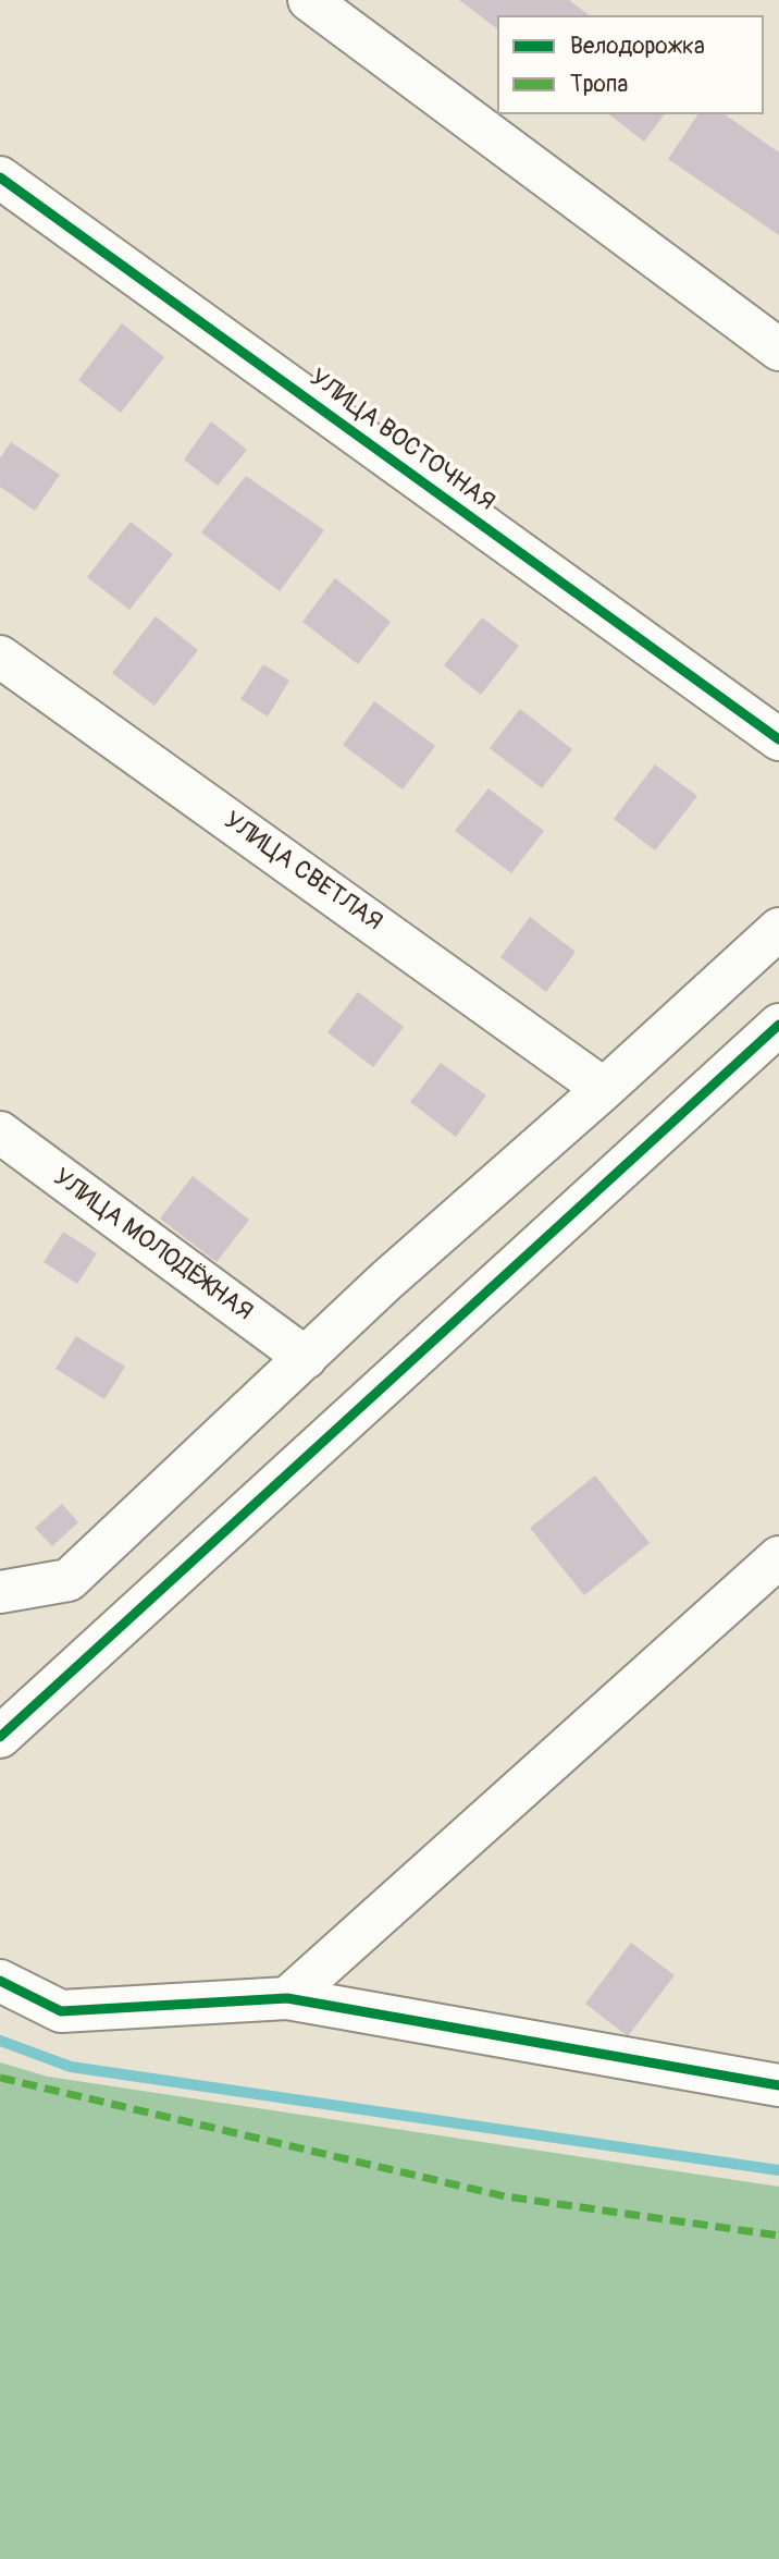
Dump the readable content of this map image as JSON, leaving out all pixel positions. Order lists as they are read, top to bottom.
{
  "streets": {
    "street": ["УЛИЦА ВОСТОЧНАЯ", "УЛИЦА СВЕТЛАЯ", "УЛИЦА МОЛОДЁЖНАЯ"]
  },
  "legend": ["Велодорожка", "Тропа"]
}
